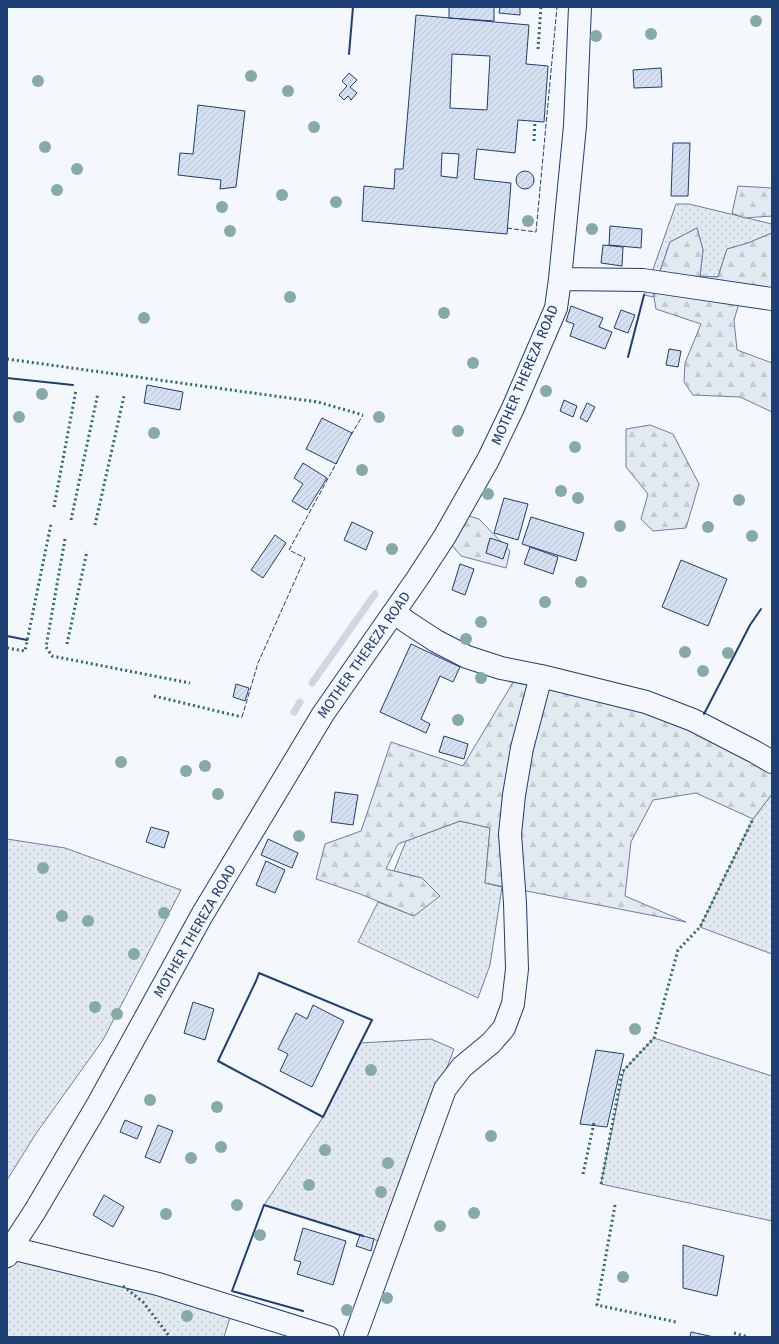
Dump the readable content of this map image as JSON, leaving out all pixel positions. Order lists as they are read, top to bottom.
{
  "streets": {
    "street": ["MOTHER THEREZA ROAD"]
  }
}
